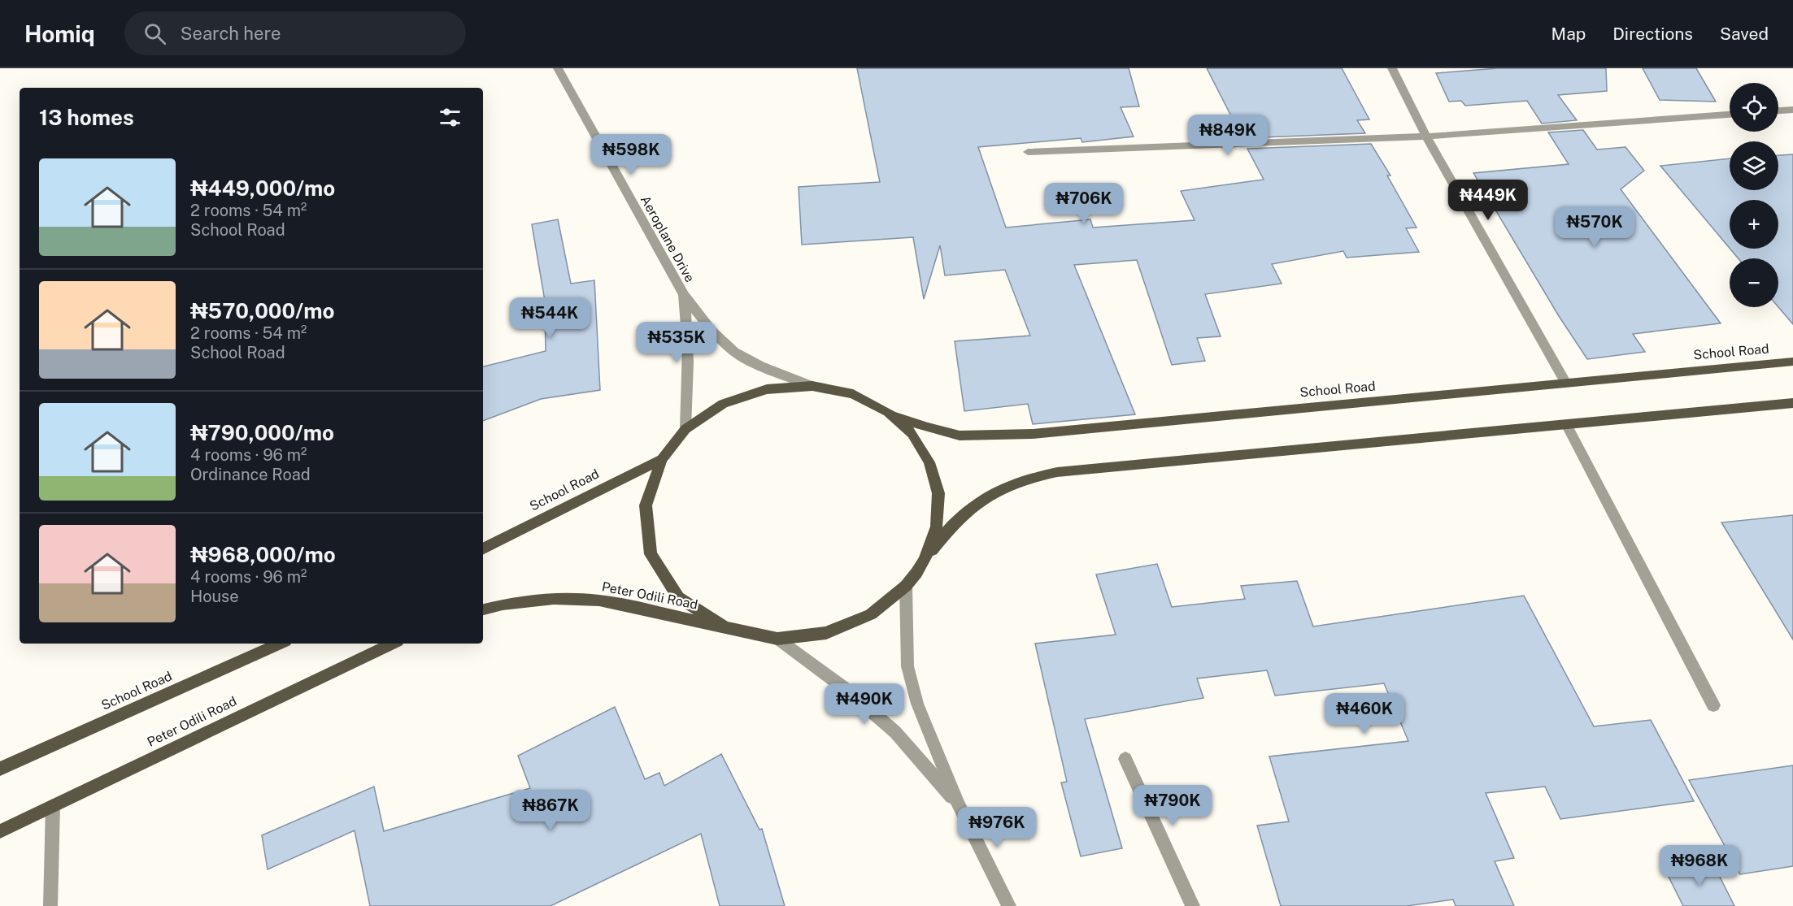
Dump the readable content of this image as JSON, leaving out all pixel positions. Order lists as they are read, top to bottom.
{
  "streets": {
    "main road": ["School Road", "Peter Odili Road"],
    "street": ["Aeroplane Drive"]
  },
  "page": {
    "header": "Homiq",
    "search": "Search here",
    "nav": ["Map", "Directions", "Saved"],
    "map_buttons": ["+", "−"],
    "heading": "13 homes",
    "price": [
      "₦849K",
      "₦598K",
      "₦449K",
      "₦706K",
      "₦570K",
      "₦544K",
      "₦535K",
      "₦490K",
      "₦460K",
      "₦790K",
      "₦867K",
      "₦976K",
      "₦968K"
    ],
    "list": [
      {
        "name": "₦449,000/mo",
        "note": "2 rooms · 54 m² · School Road"
      },
      {
        "name": "₦570,000/mo",
        "note": "2 rooms · 54 m² · School Road"
      },
      {
        "name": "₦790,000/mo",
        "note": "4 rooms · 96 m² · Ordinance Road"
      },
      {
        "name": "₦968,000/mo",
        "note": "4 rooms · 96 m² · House"
      }
    ]
  }
}
